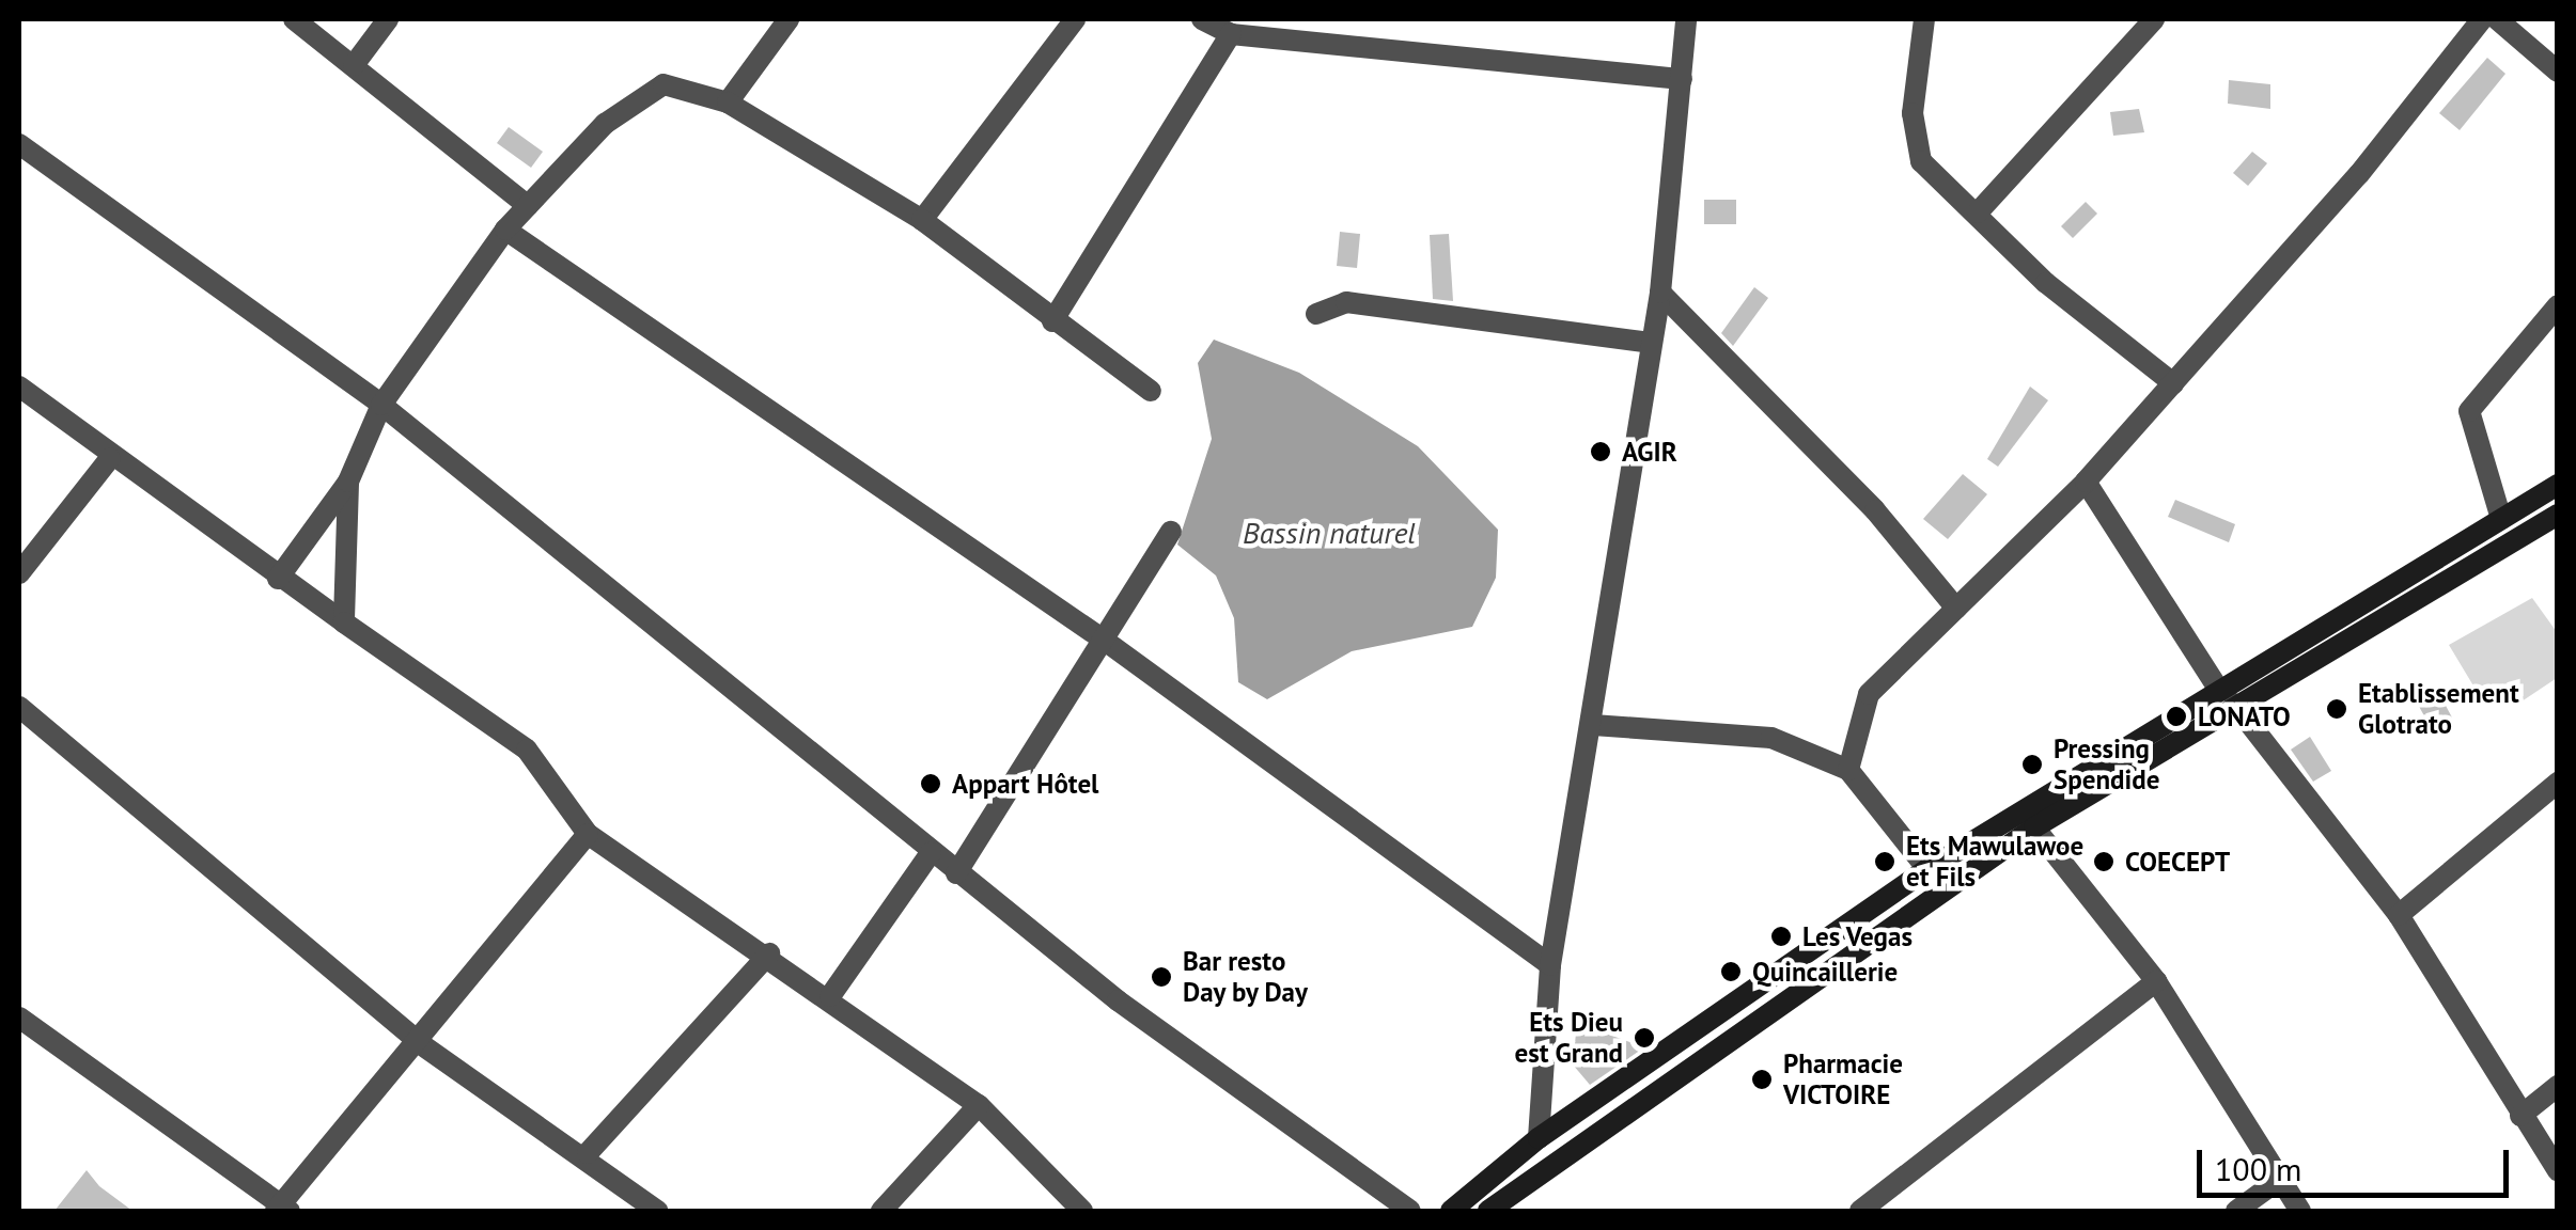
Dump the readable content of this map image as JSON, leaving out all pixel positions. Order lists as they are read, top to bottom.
{
  "water": ["Bassin naturel"],
  "places": [
    "AGIR",
    "Etablissement Glotrato",
    "LONATO",
    "Pressing Spendide",
    "Appart Hôtel",
    "Ets Mawulawoe et Fils",
    "COECEPT",
    "Les Vegas",
    "Quincaillerie",
    "Bar resto Day by Day",
    "Ets Dieu est Grand",
    "Pharmacie VICTOIRE"
  ],
  "scale_bar": "100 m"
}
